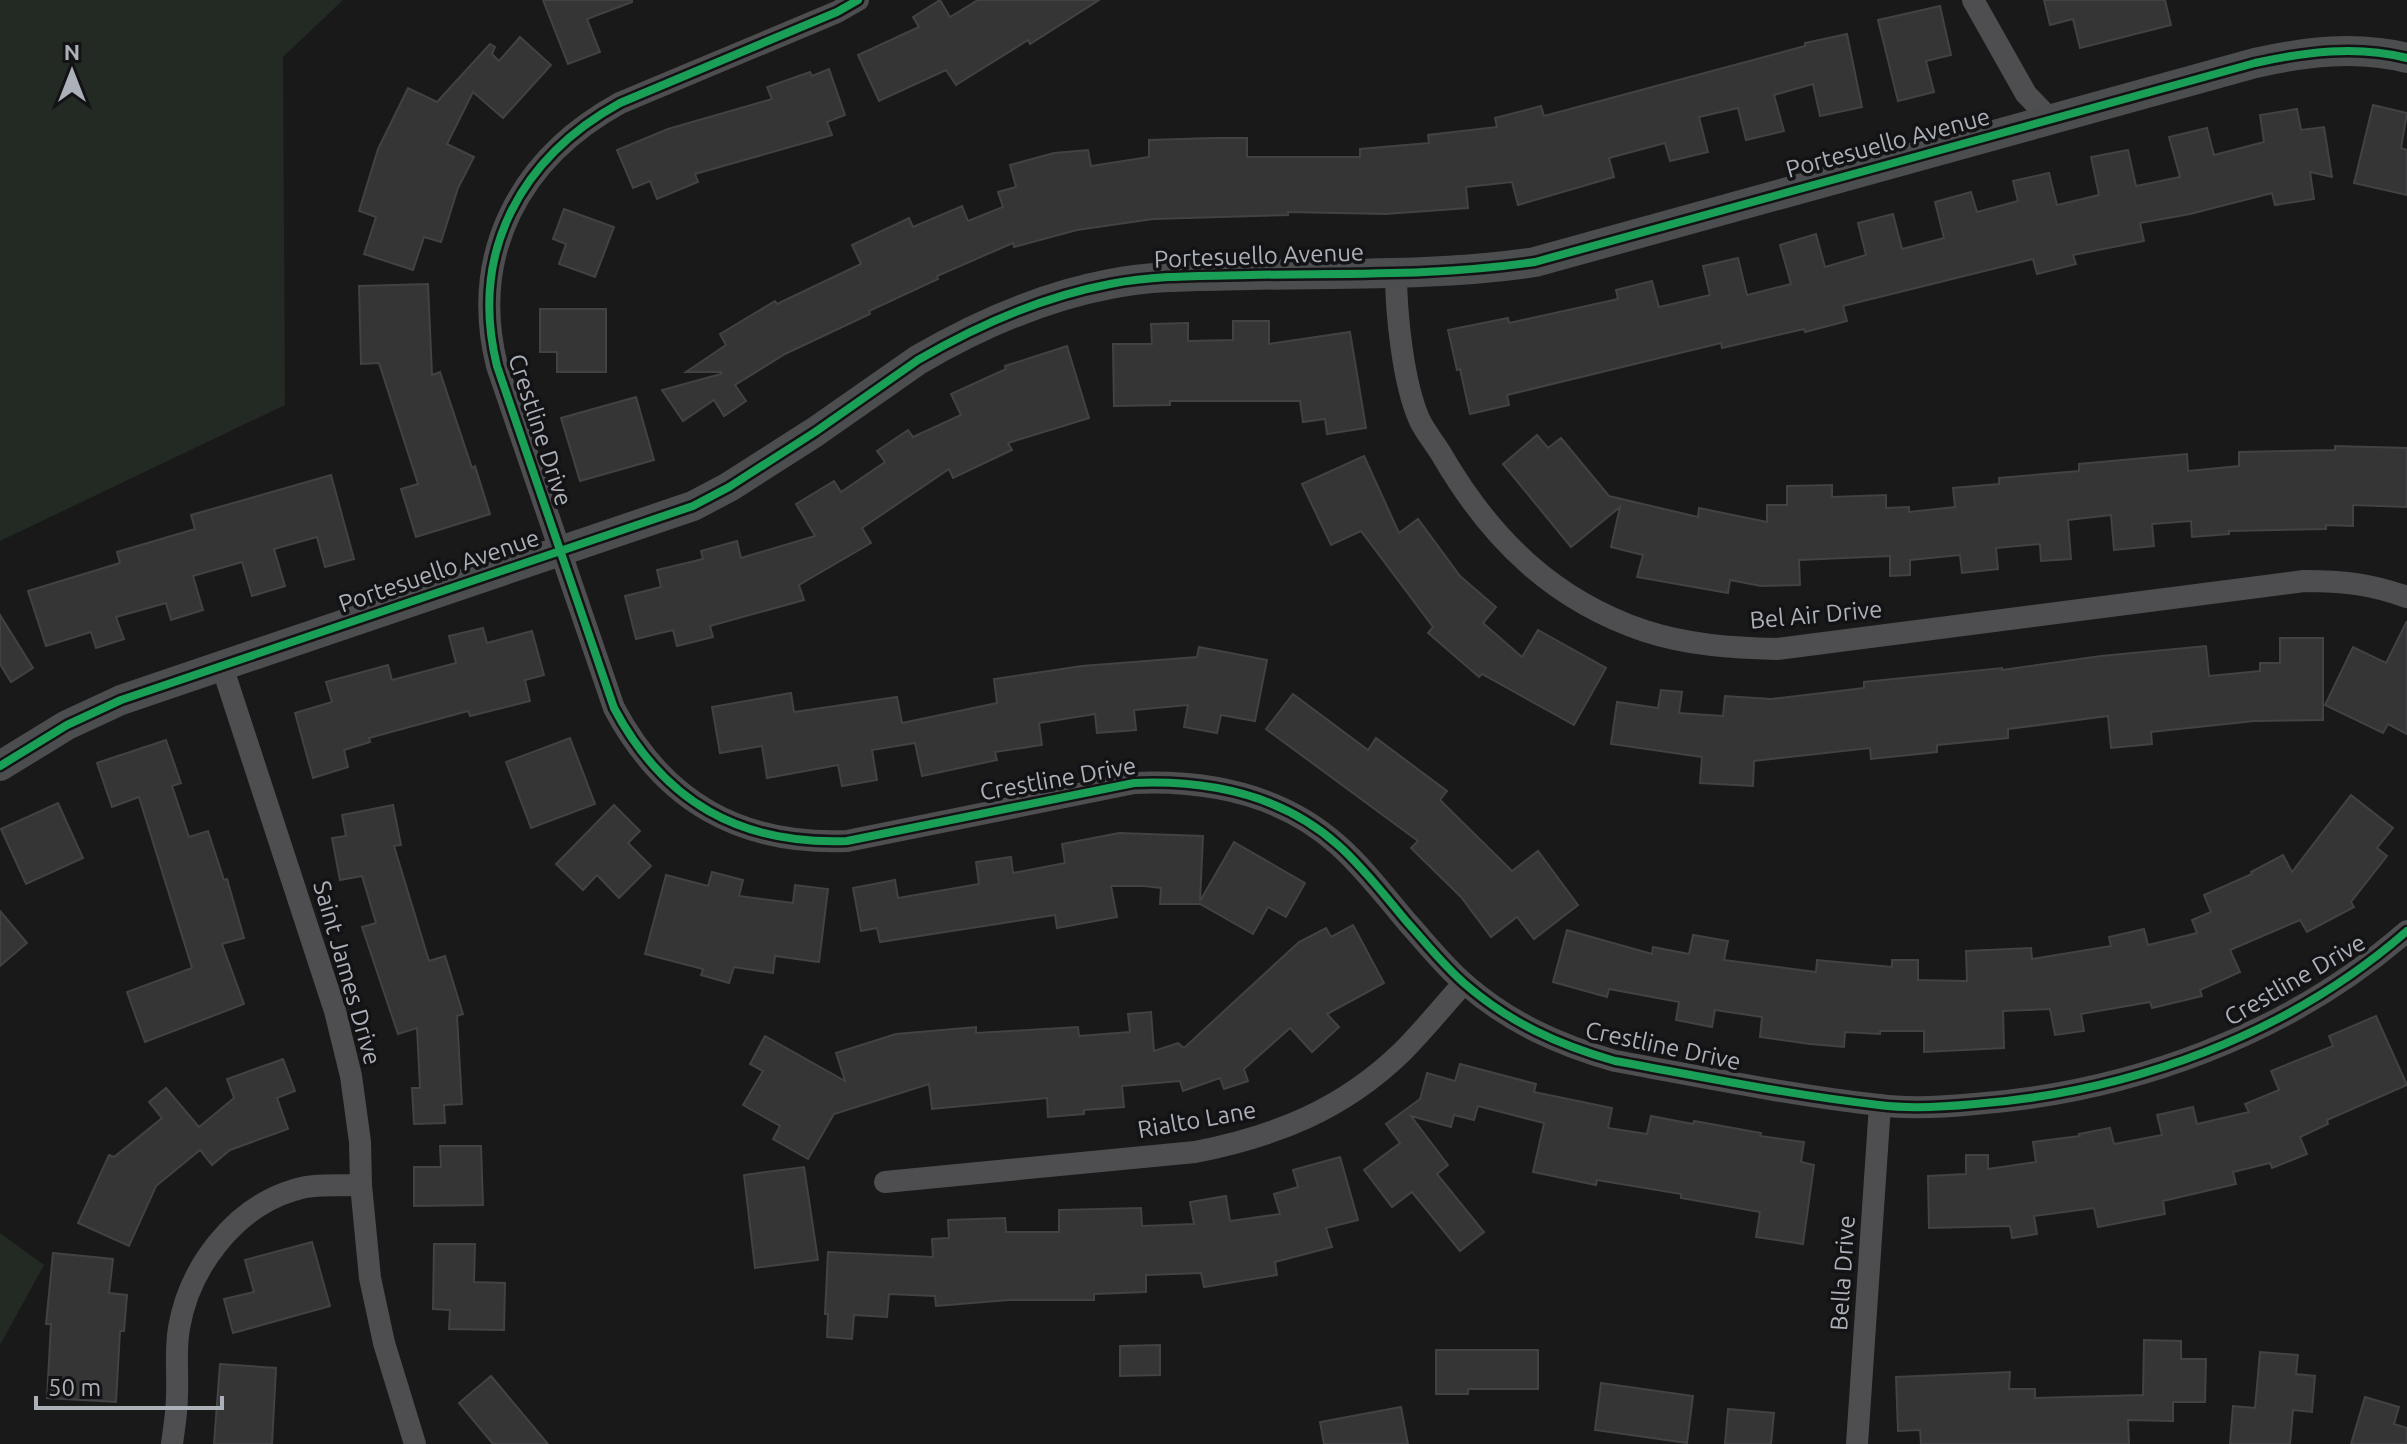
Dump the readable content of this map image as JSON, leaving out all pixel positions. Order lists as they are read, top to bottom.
{
  "streets": {
    "street": [
      "Portesuello Avenue",
      "Crestline Drive",
      "Bel Air Drive",
      "Saint James Drive",
      "Rialto Lane",
      "Bella Drive"
    ]
  },
  "crossings": [
    ["Portesuello Avenue", "Crestline Drive"],
    ["Portesuello Avenue", "Bel Air Drive"],
    ["Portesuello Avenue", "Saint James Drive"],
    ["Crestline Drive", "Rialto Lane"],
    ["Crestline Drive", "Bella Drive"]
  ],
  "scale_bar": "50 m",
  "north": "top"
}
